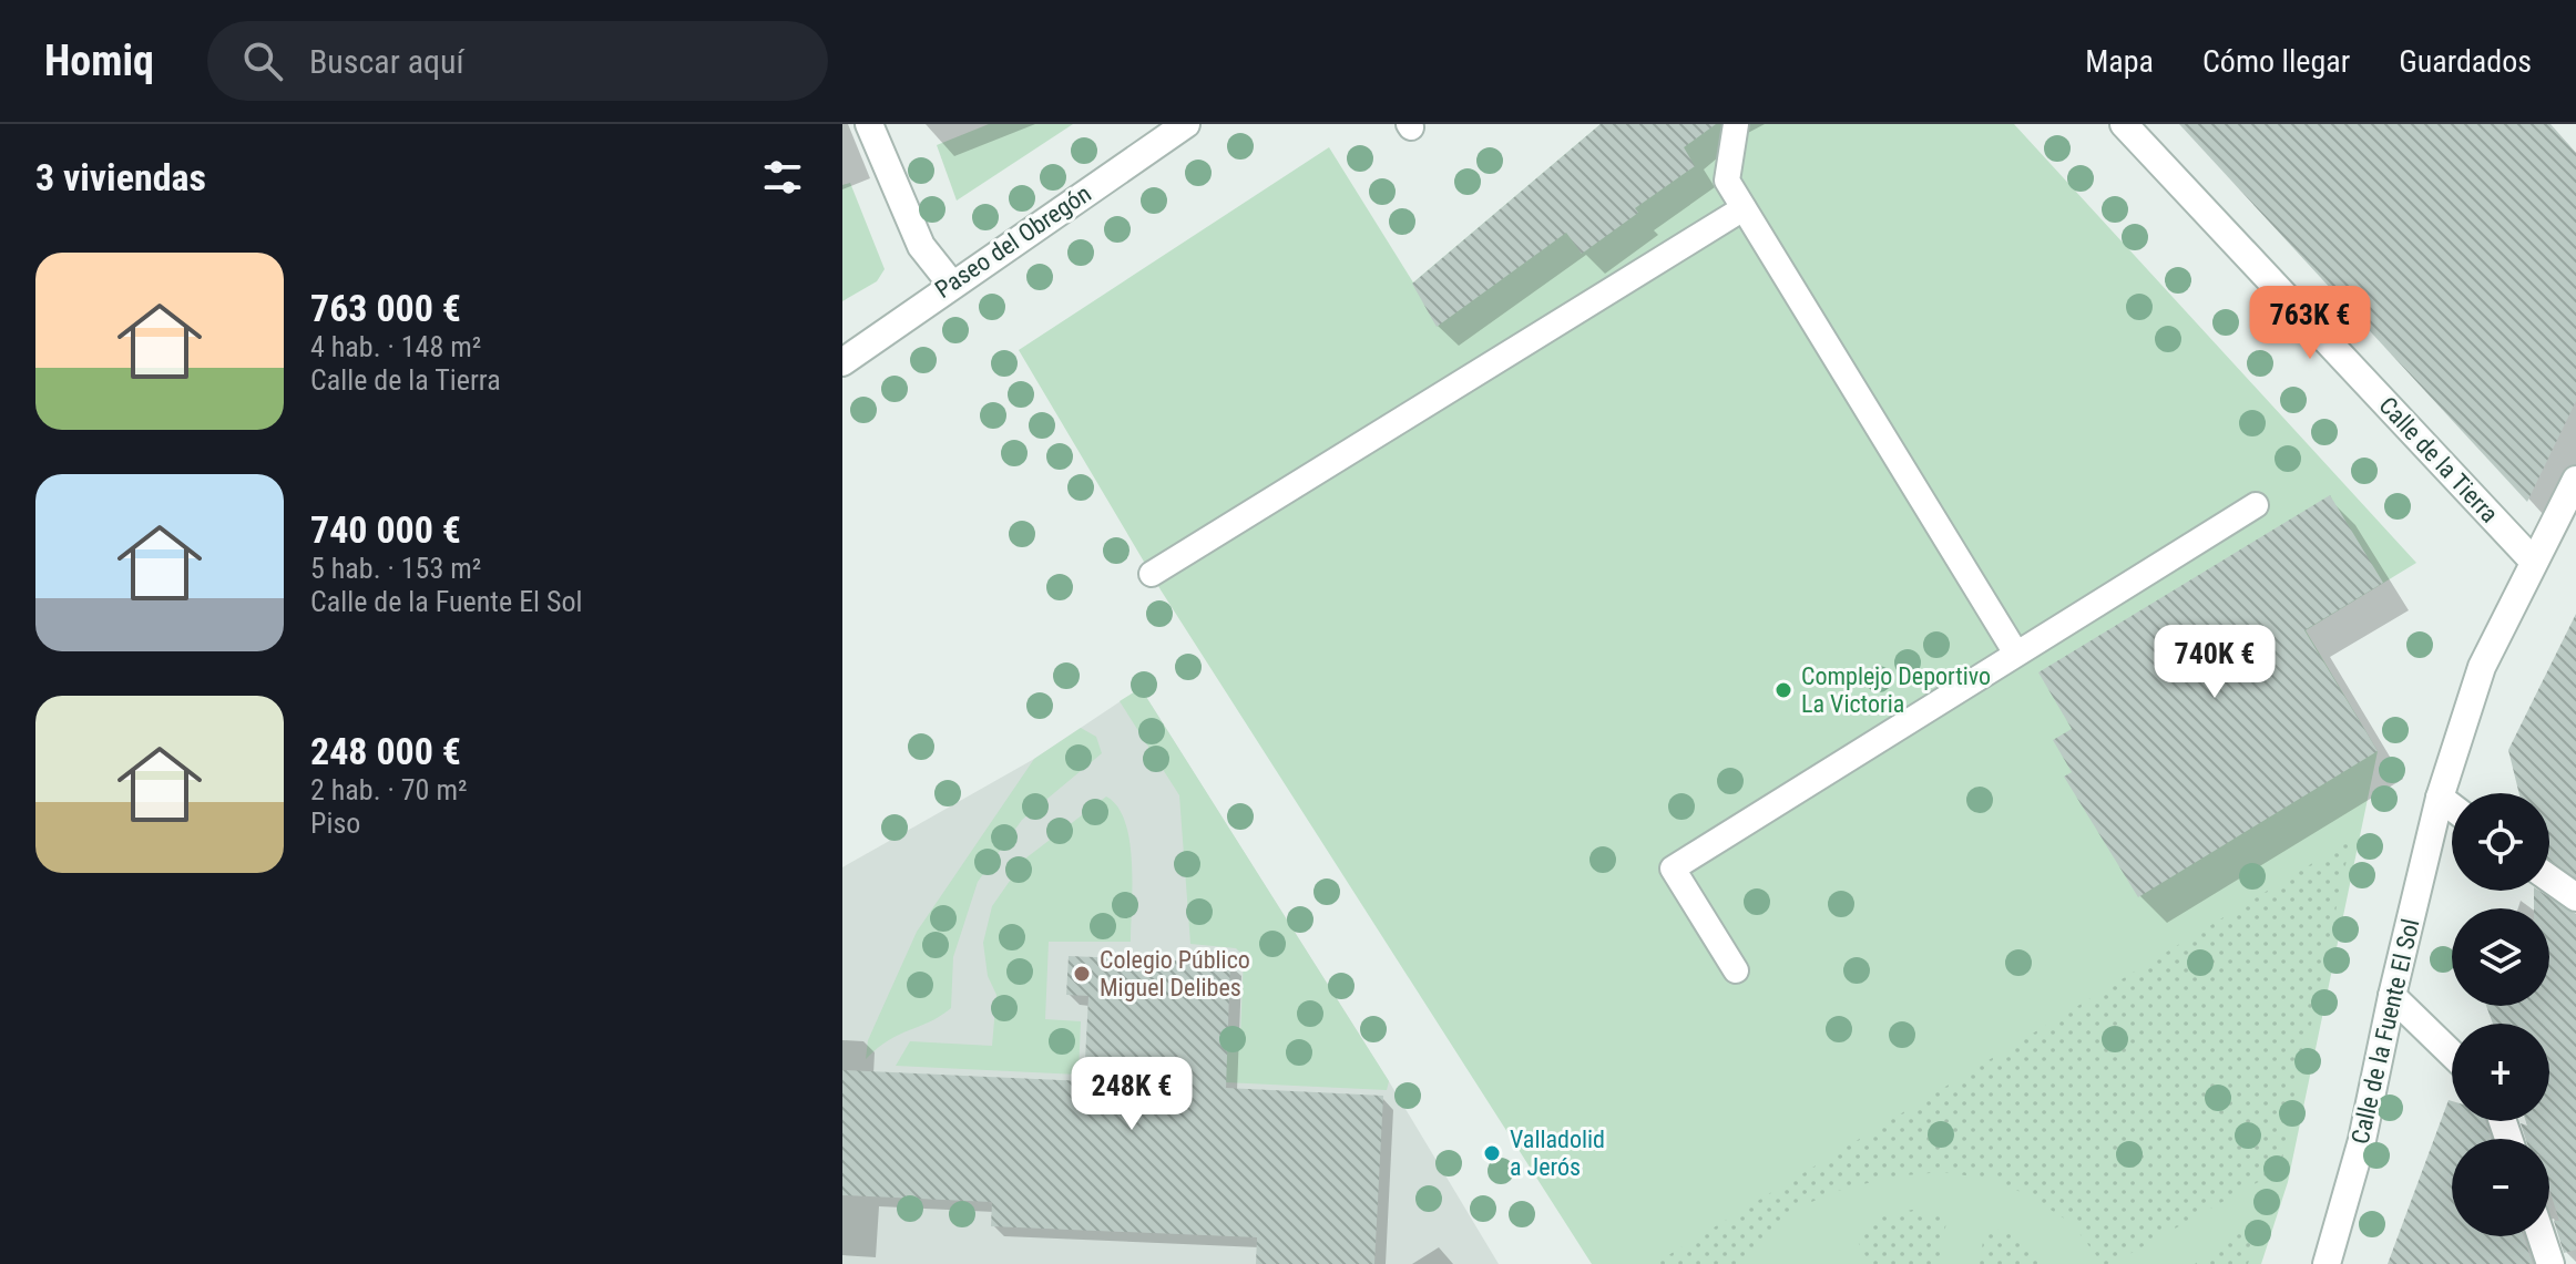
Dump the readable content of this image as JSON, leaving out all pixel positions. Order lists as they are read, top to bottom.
{
  "streets": {
    "street": ["Paseo del Obregón", "Calle de la Tierra", "Calle de la Fuente El Sol"]
  },
  "crossings": [
    ["Calle de la Tierra", "Calle de la Fuente El Sol"]
  ],
  "places": ["Complejo Deportivo La Victoria", "Colegio Público Miguel Delibes", "Valladolid a Jerós"],
  "page": {
    "header": "Homiq",
    "search": "Buscar aquí",
    "nav": ["Mapa", "Cómo llegar", "Guardados"],
    "heading": "3 viviendas",
    "list": [
      {
        "name": "763 000 €",
        "note": "4 hab. · 148 m² · Calle de la Tierra"
      },
      {
        "name": "740 000 €",
        "note": "5 hab. · 153 m² · Calle de la Fuente El Sol"
      },
      {
        "name": "248 000 €",
        "note": "2 hab. · 70 m² · Piso"
      }
    ],
    "price": ["763K €", "740K €", "248K €"],
    "map_buttons": ["+", "−"]
  }
}
